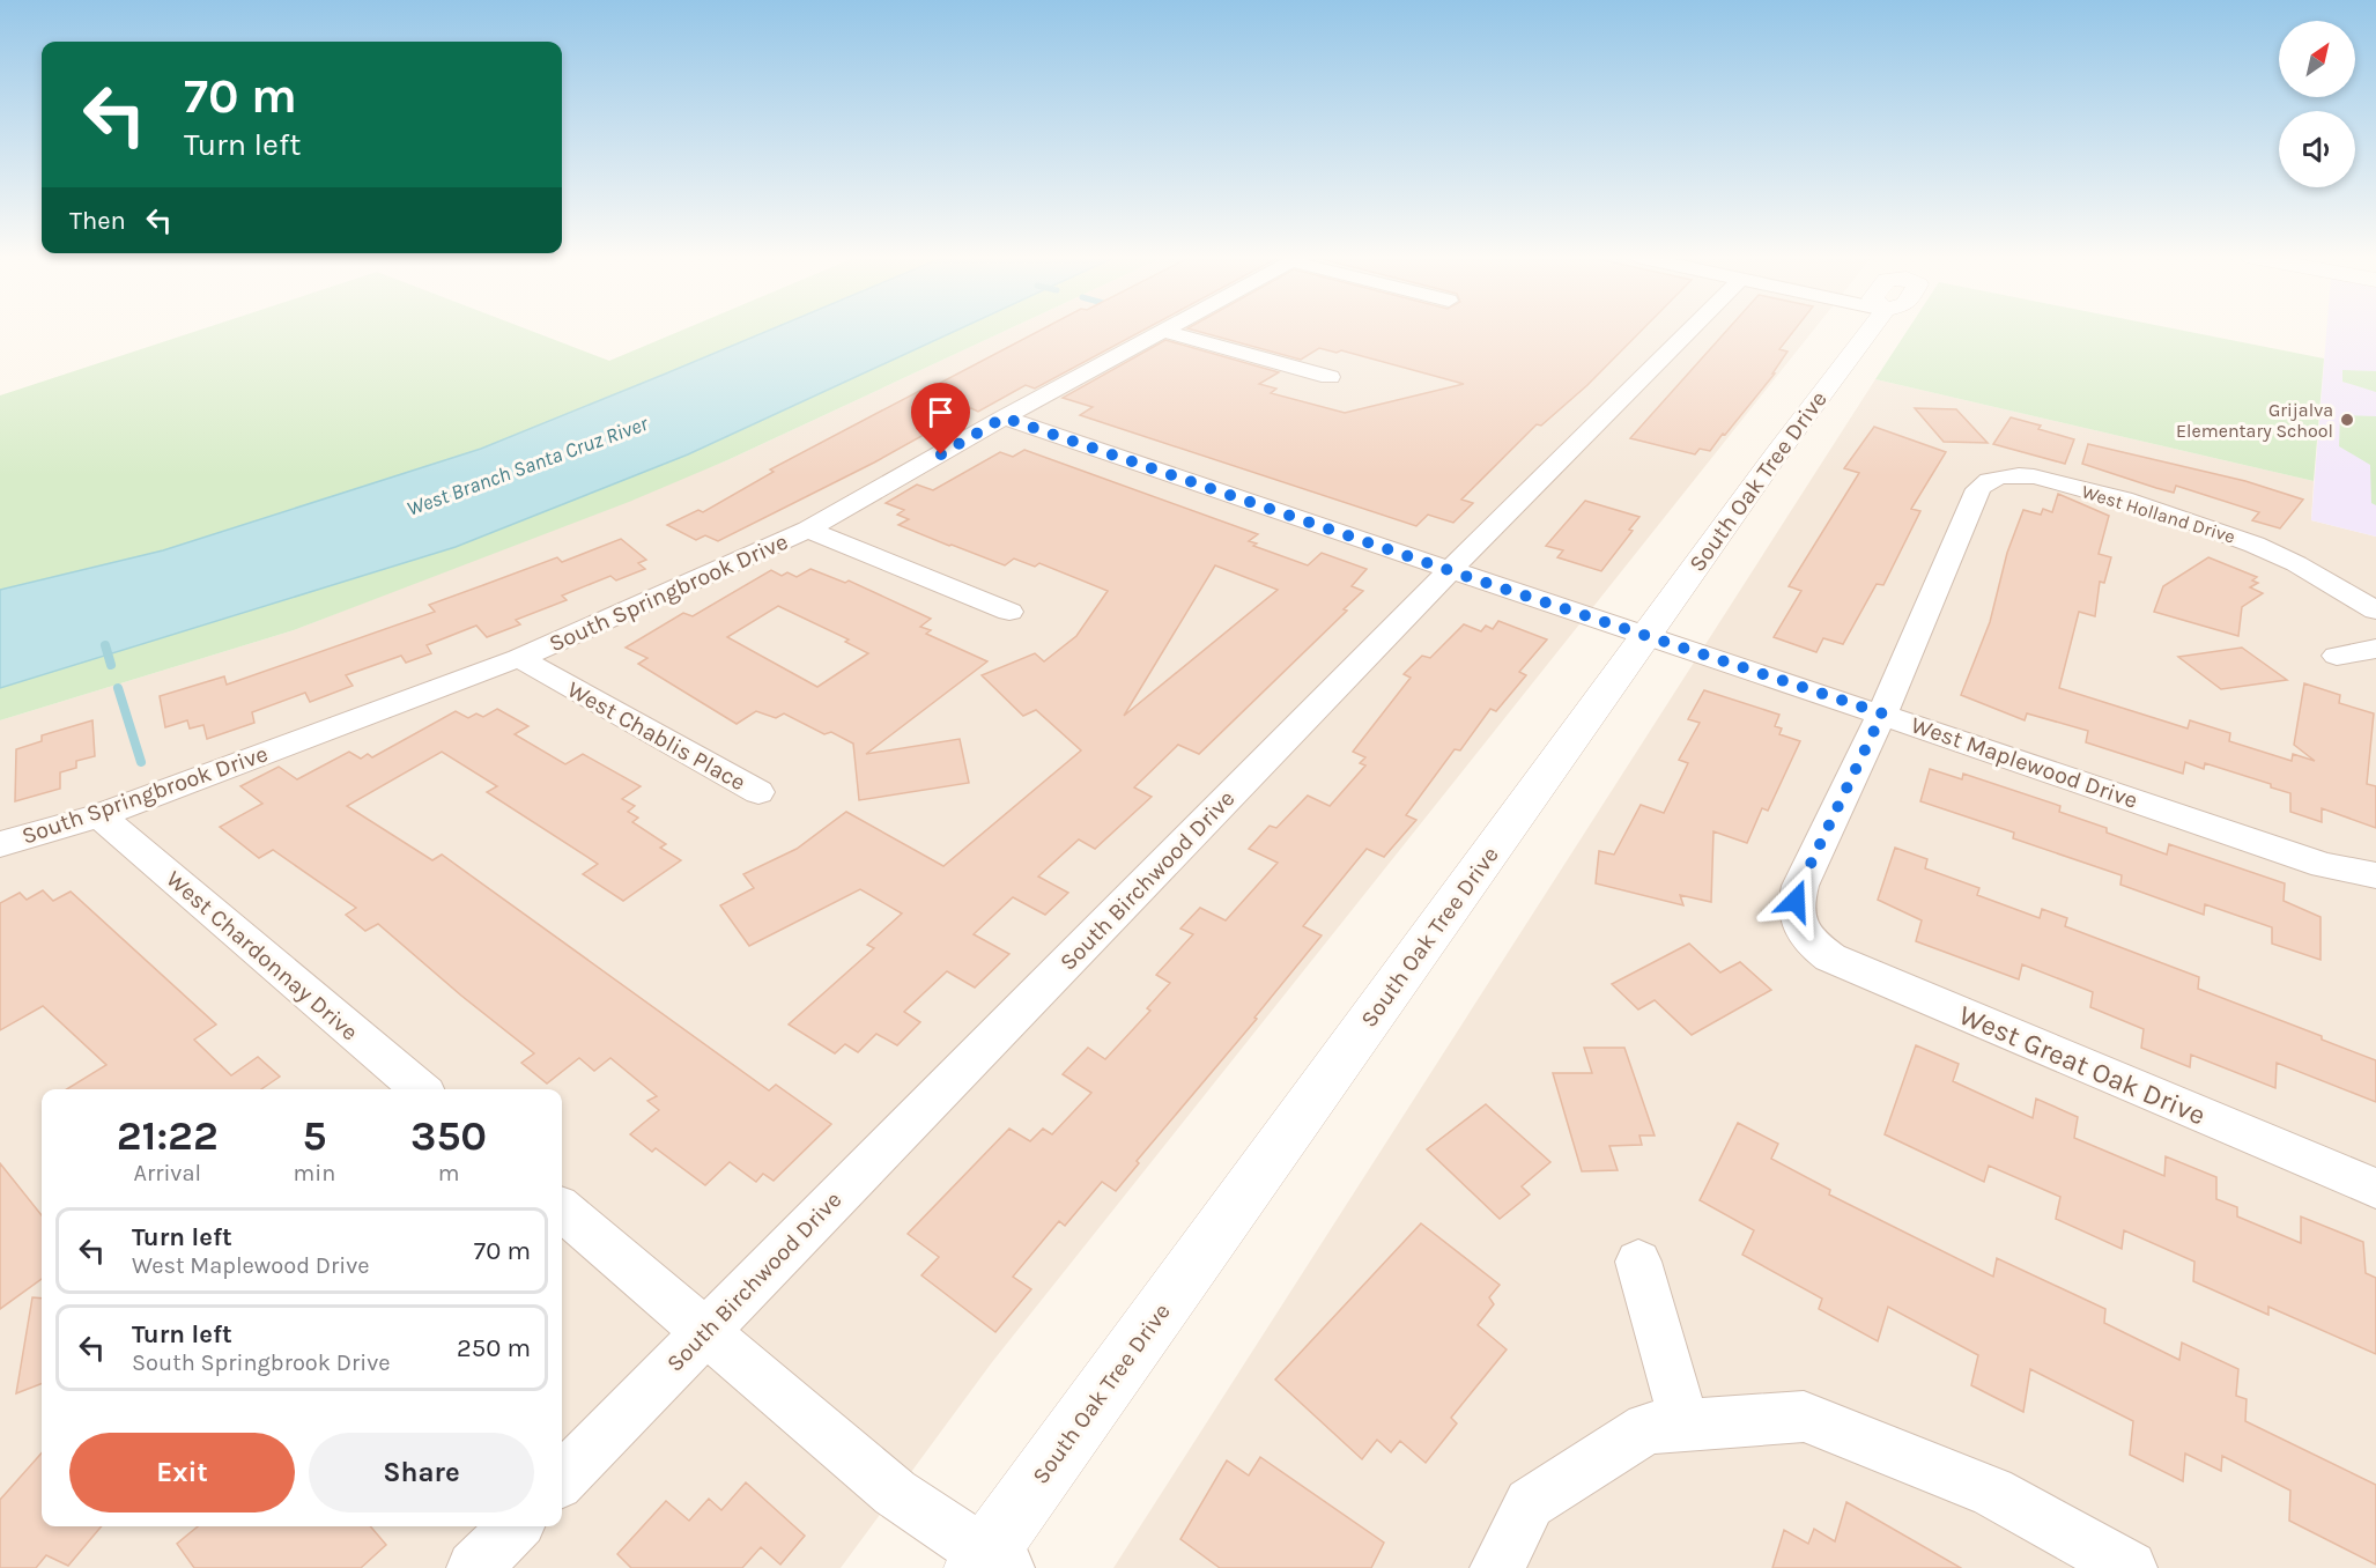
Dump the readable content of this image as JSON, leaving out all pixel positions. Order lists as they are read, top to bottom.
{
  "streets": {
    "street": [
      "South Oak Tree Drive",
      "West Holland Drive",
      "South Springbrook Drive",
      "West Chablis Place",
      "West Maplewood Drive",
      "South Birchwood Drive",
      "West Chardonnay Drive",
      "West Great Oak Drive"
    ]
  },
  "crossings": [
    ["South Oak Tree Drive", "West Maplewood Drive"],
    ["West Holland Drive", "West Maplewood Drive"],
    ["West Holland Drive", "West Great Oak Drive"],
    ["South Springbrook Drive", "West Chablis Place"],
    ["South Springbrook Drive", "West Maplewood Drive"],
    ["South Springbrook Drive", "West Chardonnay Drive"],
    ["West Maplewood Drive", "South Birchwood Drive"],
    ["West Maplewood Drive", "West Great Oak Drive"]
  ],
  "water": ["West Branch Santa Cruz River"],
  "places": ["Grijalva Elementary School"],
  "north": "top right",
  "page": {
    "turn": ["70 m", "Turn left"],
    "then": "Then",
    "eta": [
      "21:22",
      "Arrival",
      "5",
      "min",
      "350",
      "m"
    ],
    "list": [
      {
        "name": "Turn left",
        "note": "West Maplewood Drive",
        "value": "70 m"
      },
      {
        "name": "Turn left",
        "note": "South Springbrook Drive",
        "value": "250 m"
      }
    ],
    "buttons": ["Exit", "Share"]
  }
}
